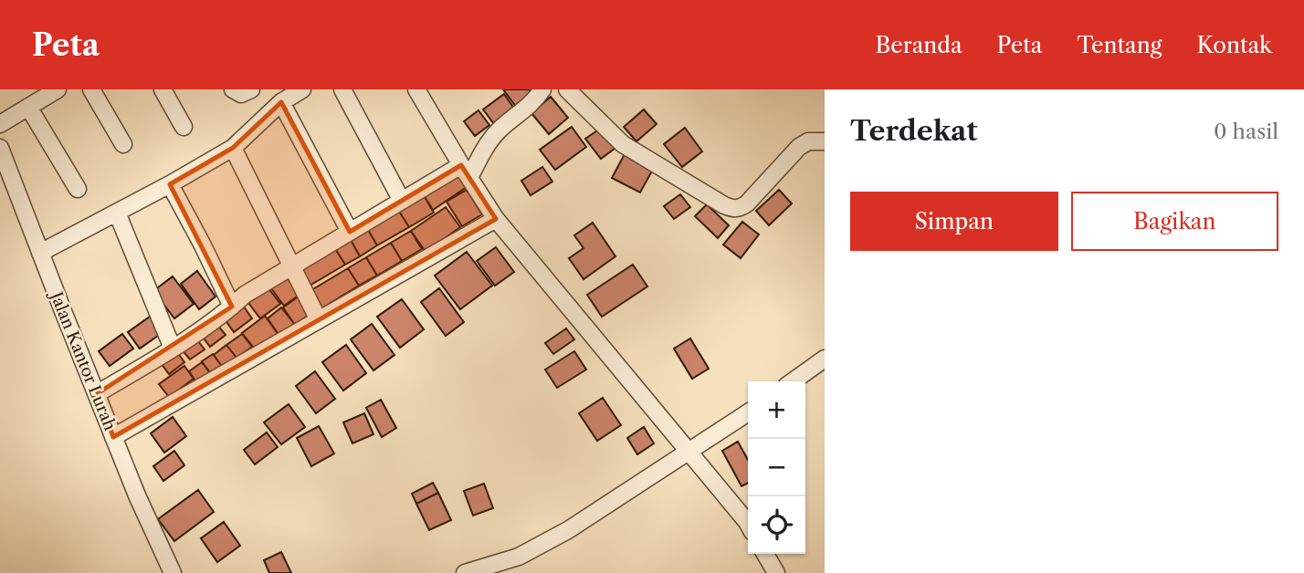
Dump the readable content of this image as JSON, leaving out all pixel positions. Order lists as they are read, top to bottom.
{
  "streets": {
    "street": ["Jalan Kantor Lurah"]
  },
  "page": {
    "header": "Peta",
    "nav": [
      "Beranda",
      "Peta",
      "Tentang",
      "Kontak"
    ],
    "heading": ["Terdekat", "0 hasil"],
    "buttons": ["Simpan", "Bagikan"],
    "map_buttons": ["+", "−"]
  }
}
